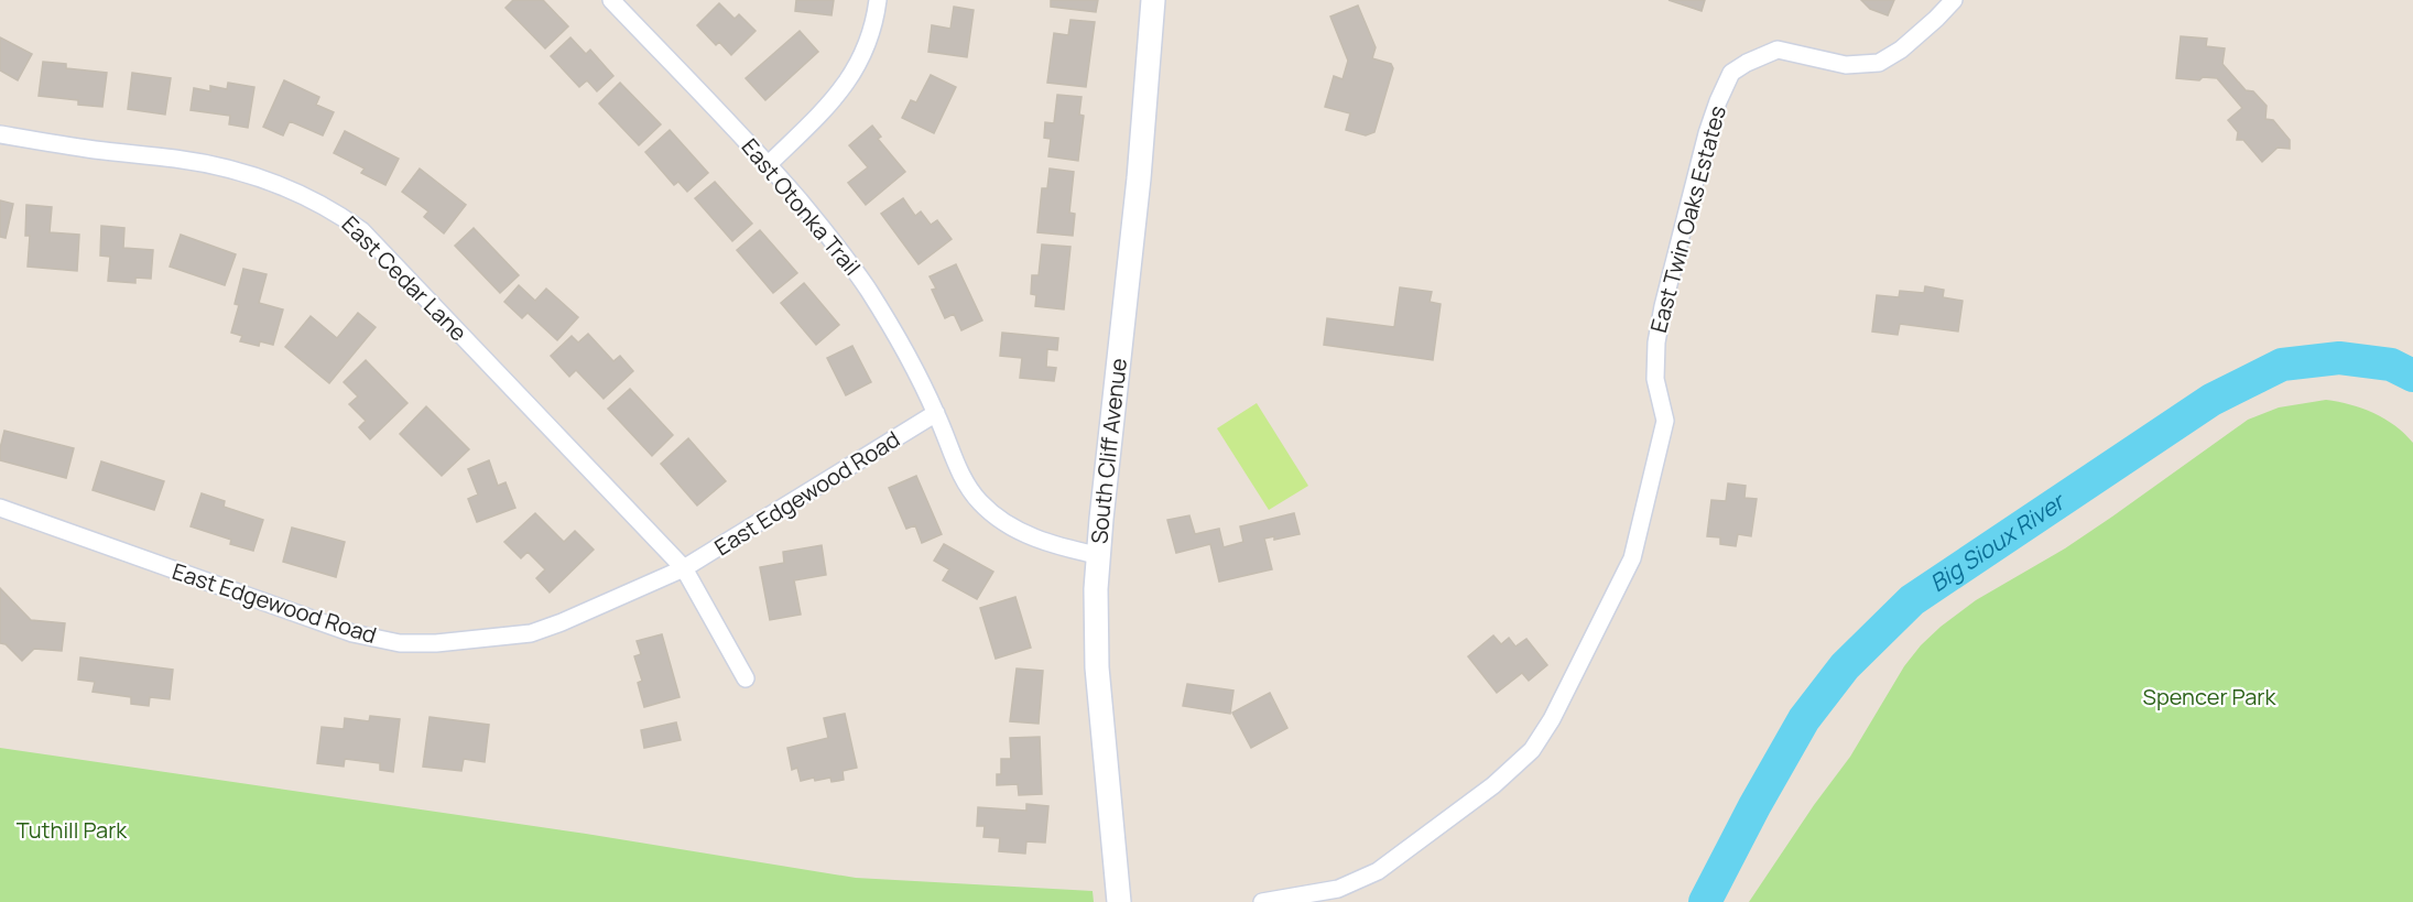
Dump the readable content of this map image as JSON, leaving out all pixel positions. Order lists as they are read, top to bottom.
{
  "streets": {
    "main road": ["South Cliff Avenue"],
    "street": [
      "East Otonka Trail",
      "East Twin Oaks Estates",
      "East Cedar Lane",
      "East Edgewood Road"
    ]
  },
  "crossings": [
    ["East Otonka Trail", "South Cliff Avenue"],
    ["East Otonka Trail", "East Edgewood Road"],
    ["East Cedar Lane", "East Edgewood Road"]
  ],
  "water": ["Big Sioux River"],
  "parks": ["Spencer Park", "Tuthill Park"]
}
